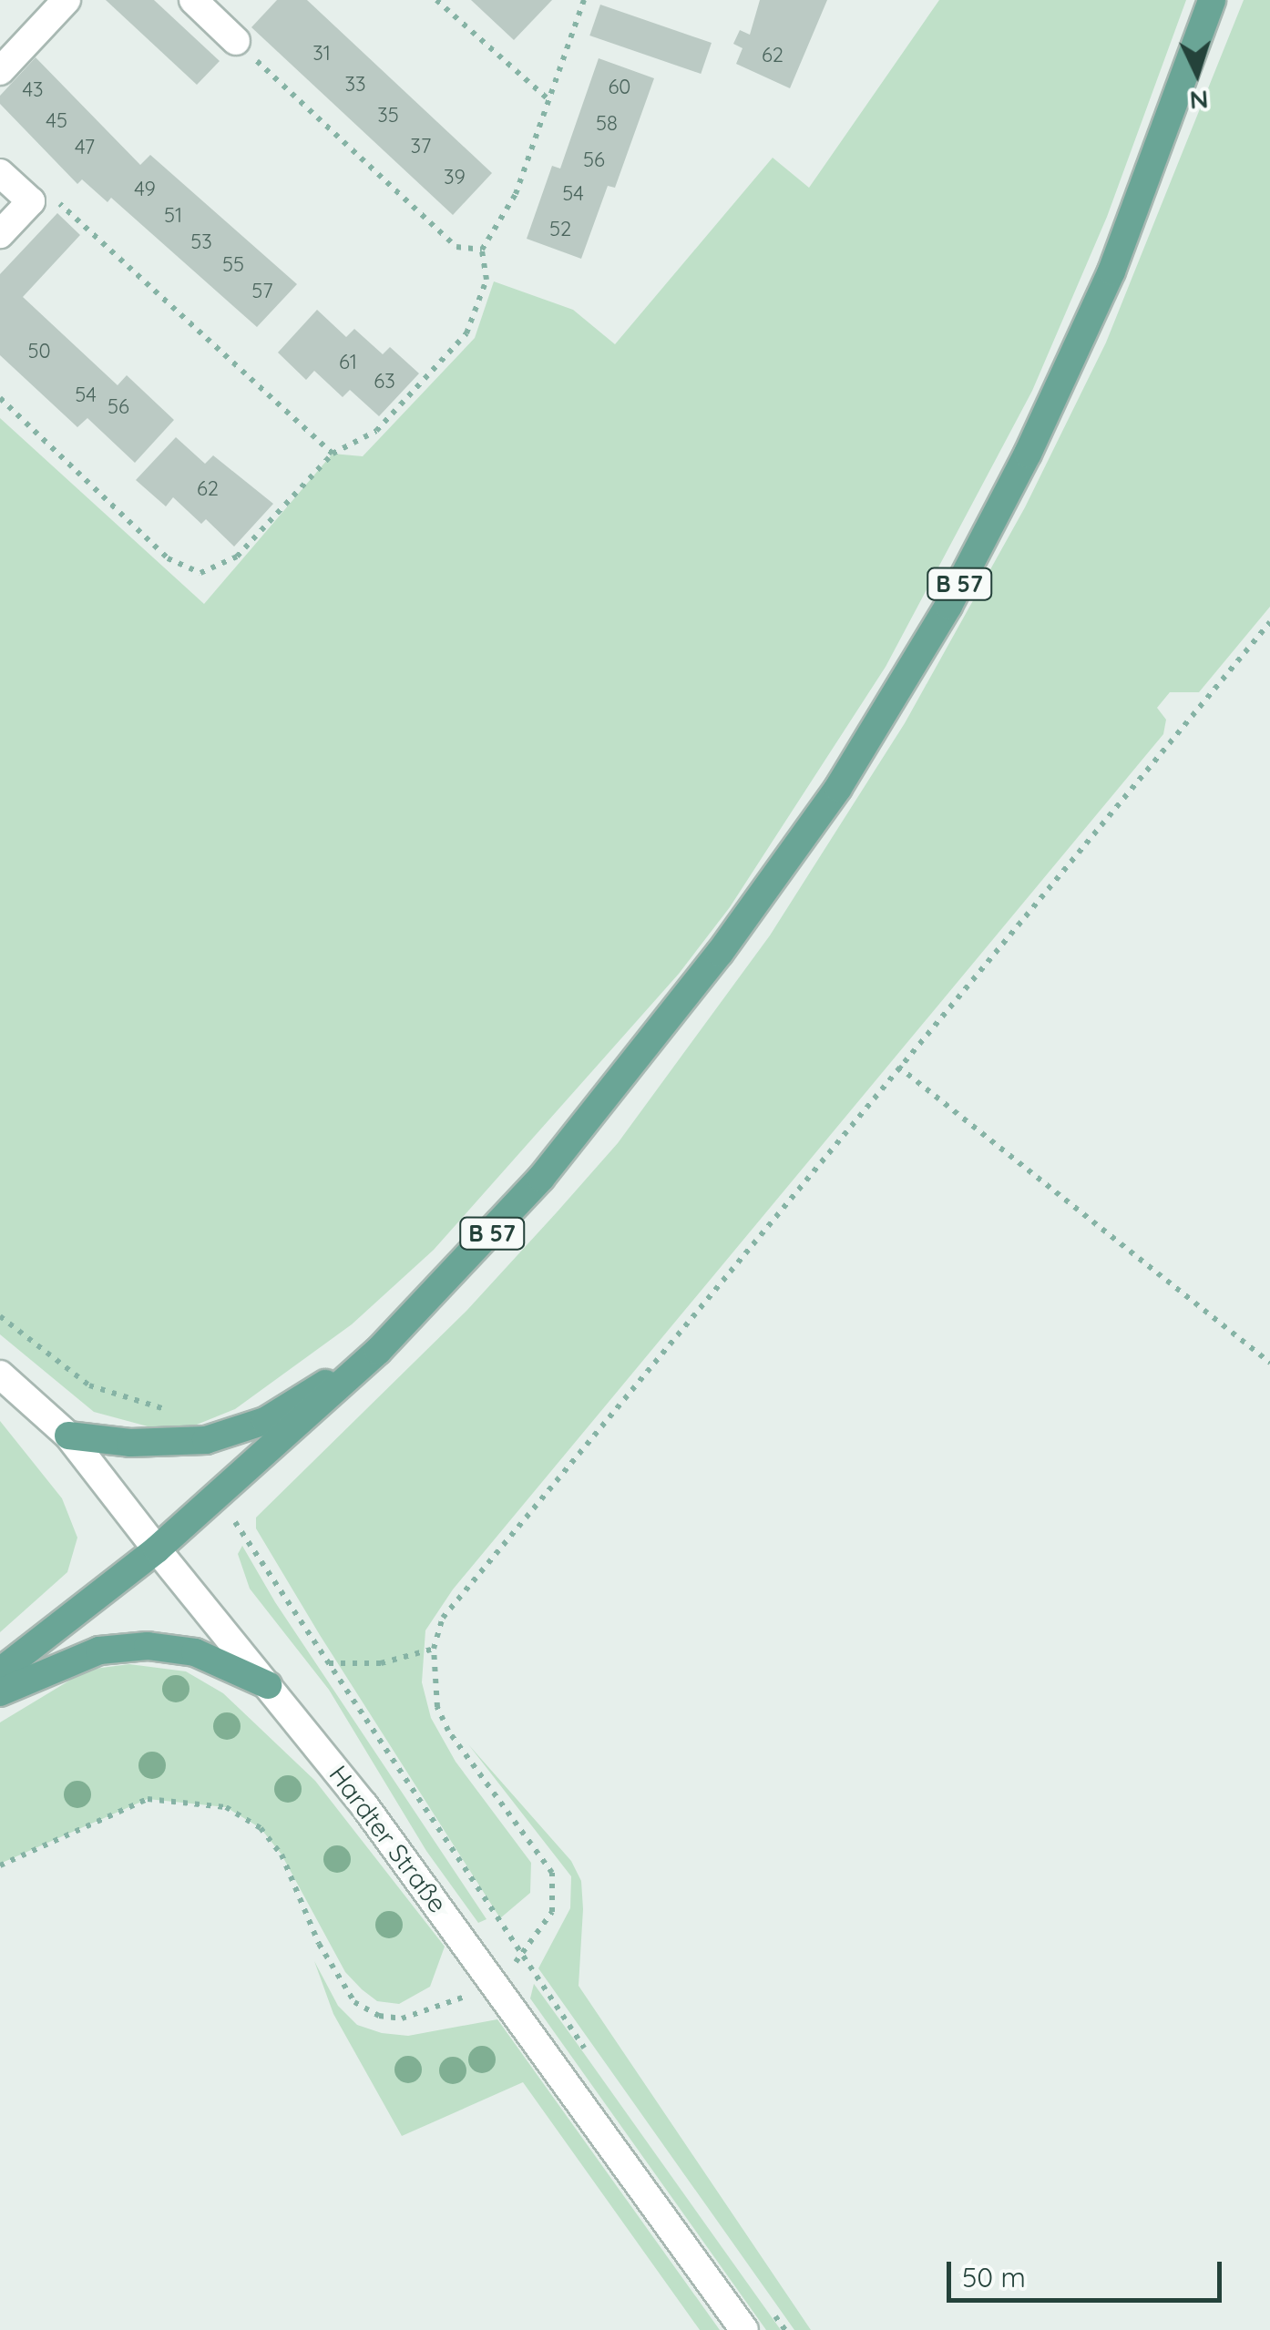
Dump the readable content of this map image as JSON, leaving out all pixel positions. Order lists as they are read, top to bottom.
{
  "streets": {
    "main road": ["B 57", "Hardter Straße"]
  },
  "crossings": [
    ["B 57", "Hardter Straße"]
  ],
  "house_numbers": [
    "31",
    "62",
    "33",
    "60",
    "43",
    "35",
    "45",
    "58",
    "37",
    "47",
    "56",
    "39",
    "49",
    "54",
    "51",
    "52",
    "53",
    "55",
    "57",
    "50",
    "61",
    "63",
    "54",
    "56",
    "62"
  ],
  "scale_bar": "50 m",
  "north": "bottom"
}
